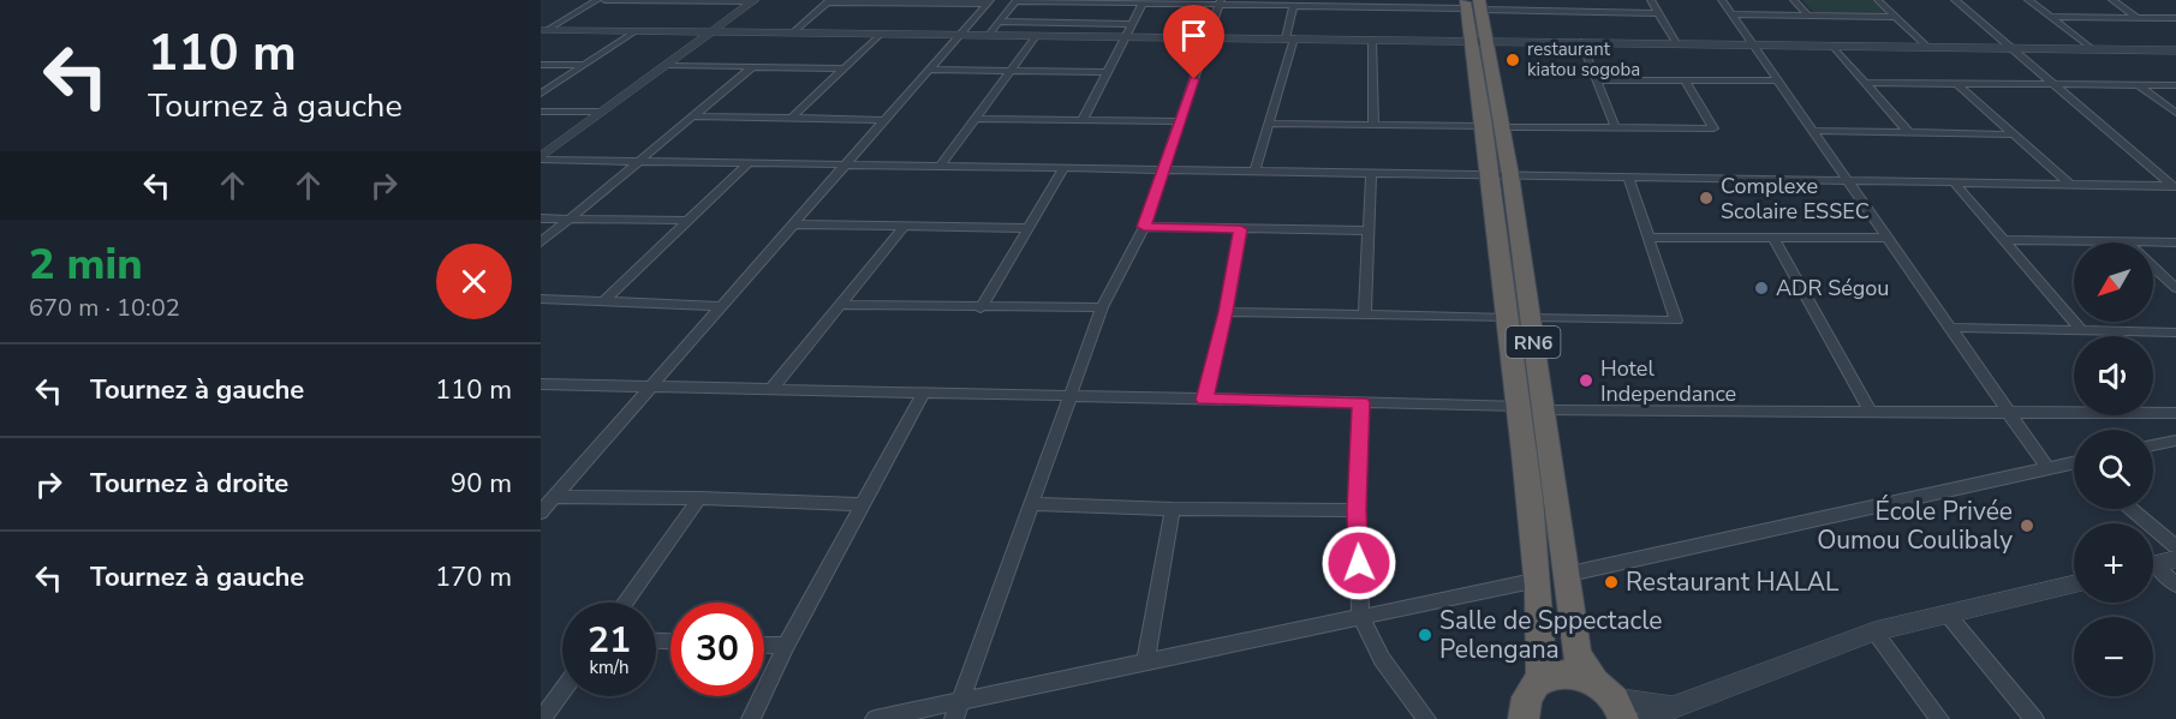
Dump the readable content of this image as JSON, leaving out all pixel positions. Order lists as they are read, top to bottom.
{
  "streets": {
    "highway": ["RN6"]
  },
  "places": [
    "restaurant kiatou sogoba",
    "Complexe Scolaire ESSEC",
    "ADR Ségou",
    "Hotel Independance",
    "École Privée Oumou Coulibaly",
    "Restaurant HALAL",
    "Salle de Sppectacle Pelengana"
  ],
  "north": "bottom left",
  "page": {
    "turn": ["110 m", "Tournez à gauche"],
    "heading": ["2 min", "670 m · 10:02"],
    "map_buttons": ["+", "−"],
    "list": [
      {
        "name": "Tournez à gauche",
        "value": "110 m"
      },
      {
        "name": "Tournez à droite",
        "value": "90 m"
      },
      {
        "name": "Tournez à gauche",
        "value": "170 m"
      }
    ],
    "speed": "21 km/h",
    "limit": "30"
  }
}
